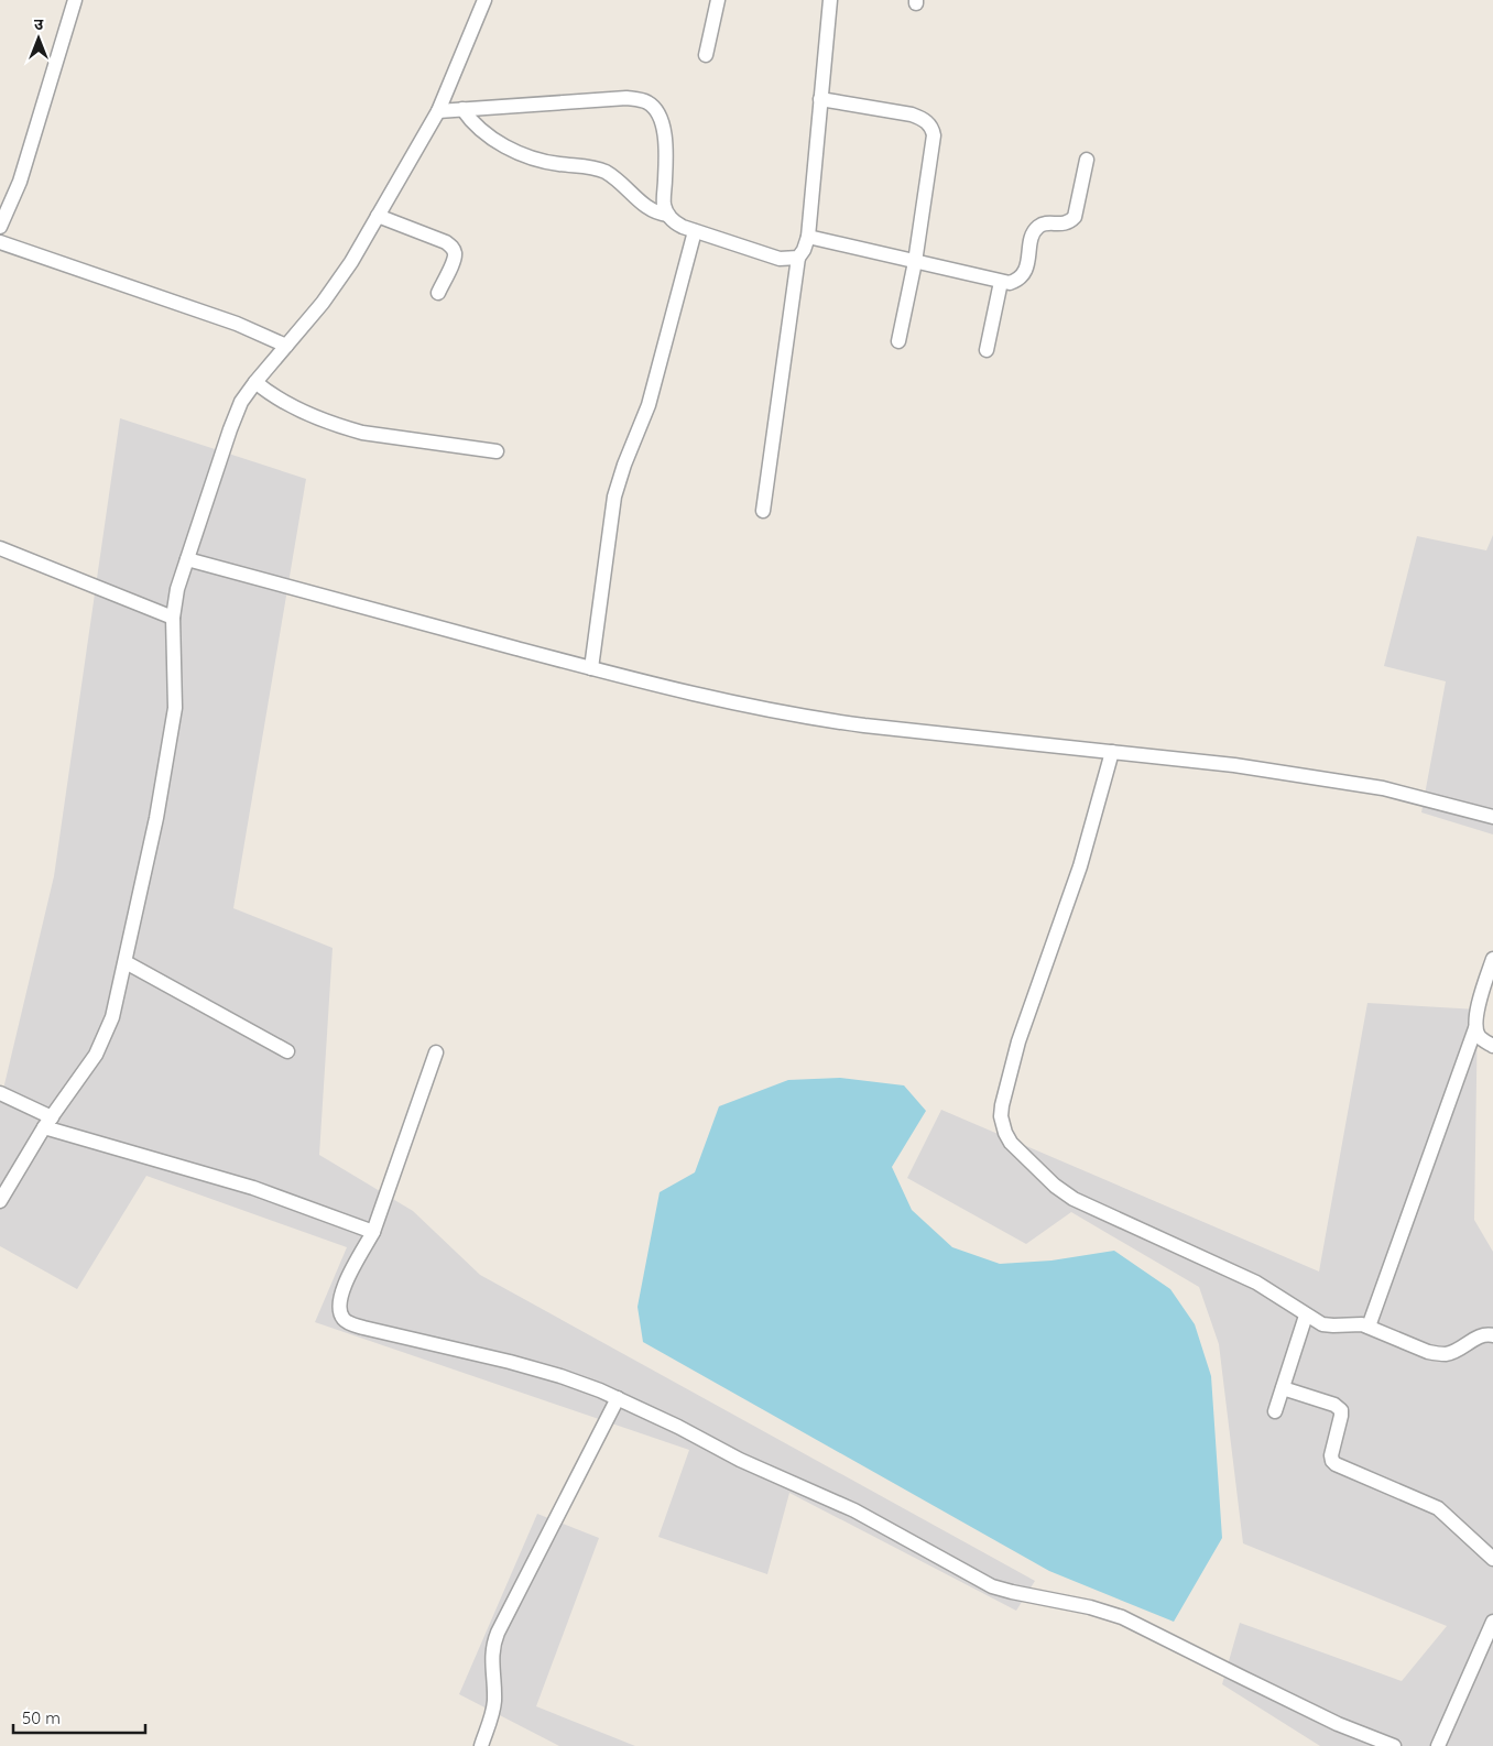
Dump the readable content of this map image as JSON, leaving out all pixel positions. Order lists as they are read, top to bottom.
{
  "scale_bar": "50 m",
  "north": "top"
}
